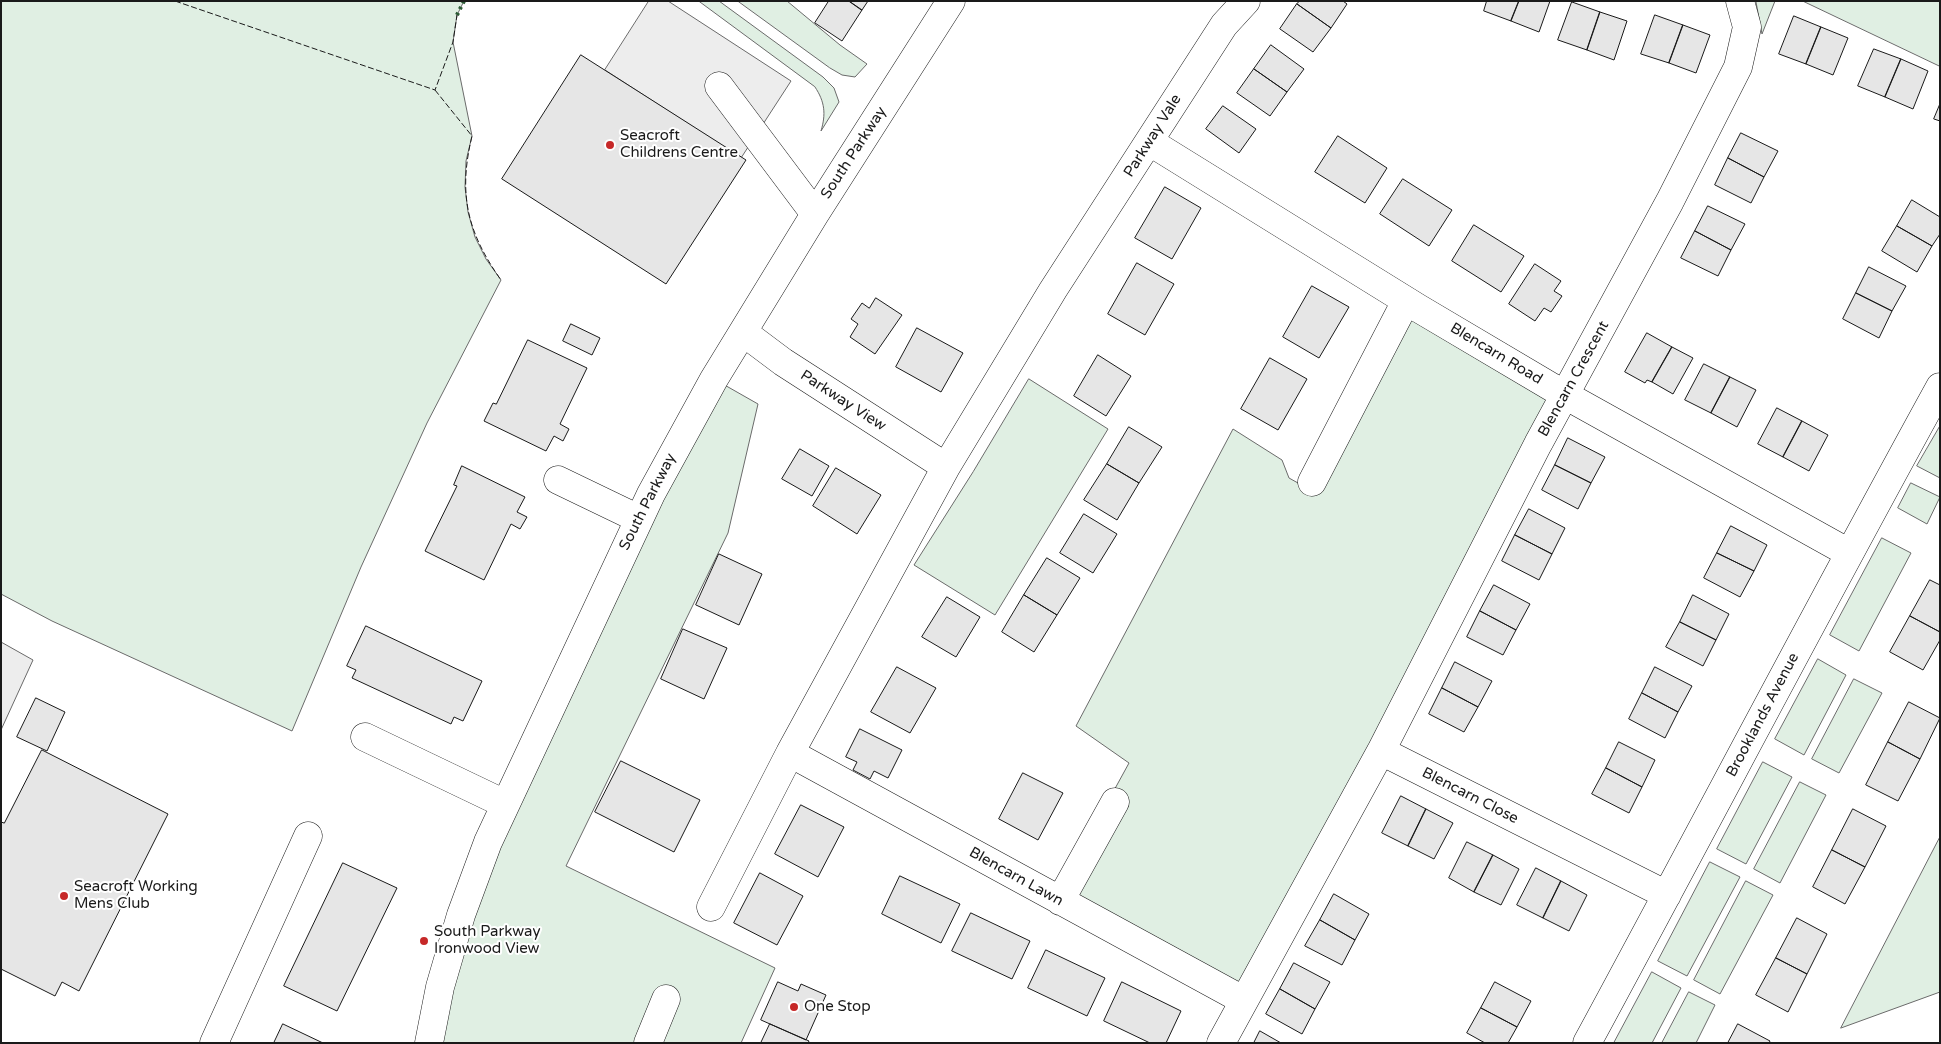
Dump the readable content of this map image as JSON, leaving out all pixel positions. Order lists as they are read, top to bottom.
{
  "streets": {
    "street": [
      "Parkway Vale",
      "South Parkway",
      "Blencarn Road",
      "Blencarn Crescent",
      "Parkway View",
      "Brooklands Avenue",
      "Blencarn Close",
      "Blencarn Lawn"
    ]
  },
  "crossings": [
    ["Parkway Vale", "Blencarn Road"],
    ["Parkway Vale", "Parkway View"],
    ["South Parkway", "Parkway View"],
    ["Blencarn Road", "Blencarn Crescent"],
    ["Blencarn Road", "Brooklands Avenue"],
    ["Blencarn Crescent", "Blencarn Close"],
    ["Brooklands Avenue", "Blencarn Close"]
  ],
  "places": [
    "Seacroft Childrens Centre",
    "Seacroft Working Mens Club",
    "South Parkway Ironwood View",
    "One Stop"
  ]
}
